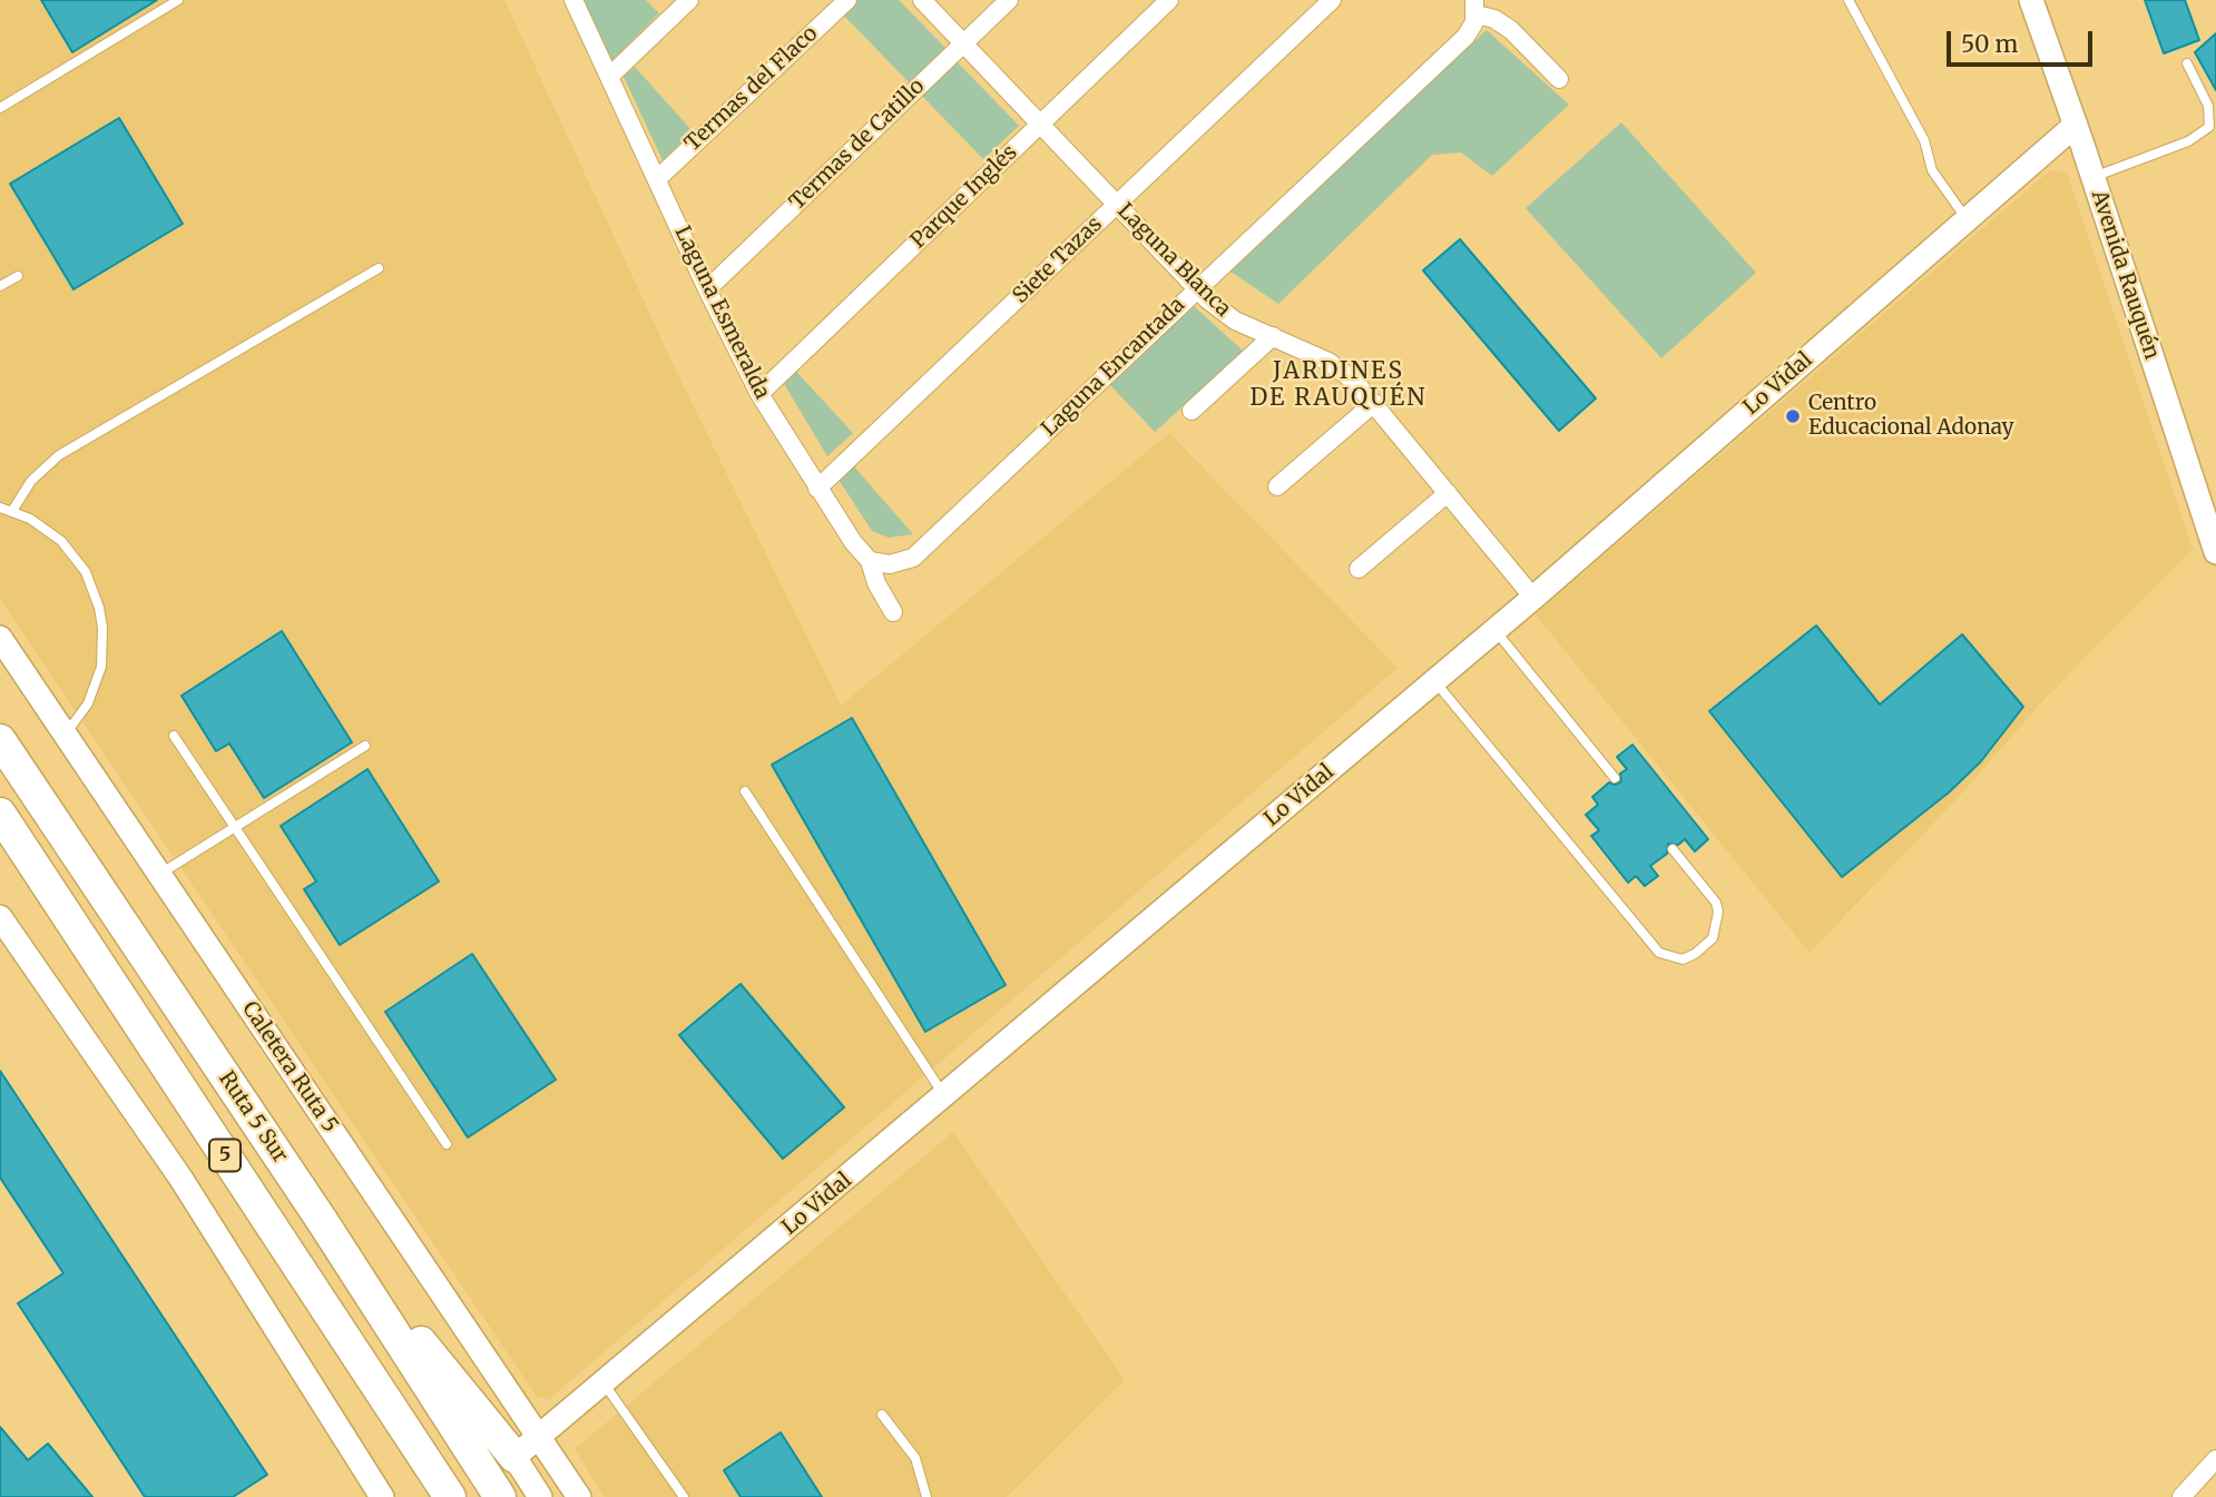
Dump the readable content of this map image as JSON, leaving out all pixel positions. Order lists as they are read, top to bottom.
{
  "streets": {
    "highway": ["Ruta 5 Sur", "5"],
    "main road": ["Avenida Rauquén", "Lo Vidal", "Caletera Ruta 5"],
    "street": [
      "Termas del Flaco",
      "Termas de Catillo",
      "Parque Inglés",
      "Siete Tazas",
      "Laguna Blanca",
      "Laguna Esmeralda",
      "Laguna Encantada"
    ]
  },
  "crossings": [
    ["Termas del Flaco", "Laguna Esmeralda"],
    ["Termas de Catillo", "Laguna Blanca"],
    ["Termas de Catillo", "Laguna Esmeralda"],
    ["Parque Inglés", "Laguna Blanca"],
    ["Parque Inglés", "Laguna Esmeralda"],
    ["Siete Tazas", "Laguna Blanca"],
    ["Siete Tazas", "Laguna Esmeralda"],
    ["Laguna Blanca", "Laguna Encantada"],
    ["Laguna Blanca", "Lo Vidal"],
    ["Avenida Rauquén", "Lo Vidal"],
    ["Laguna Esmeralda", "Laguna Encantada"],
    ["Lo Vidal", "Caletera Ruta 5"]
  ],
  "districts": ["JARDINES DE RAUQUÉN"],
  "places": ["Centro Educacional Adonay"],
  "scale_bar": "50 m"
}
